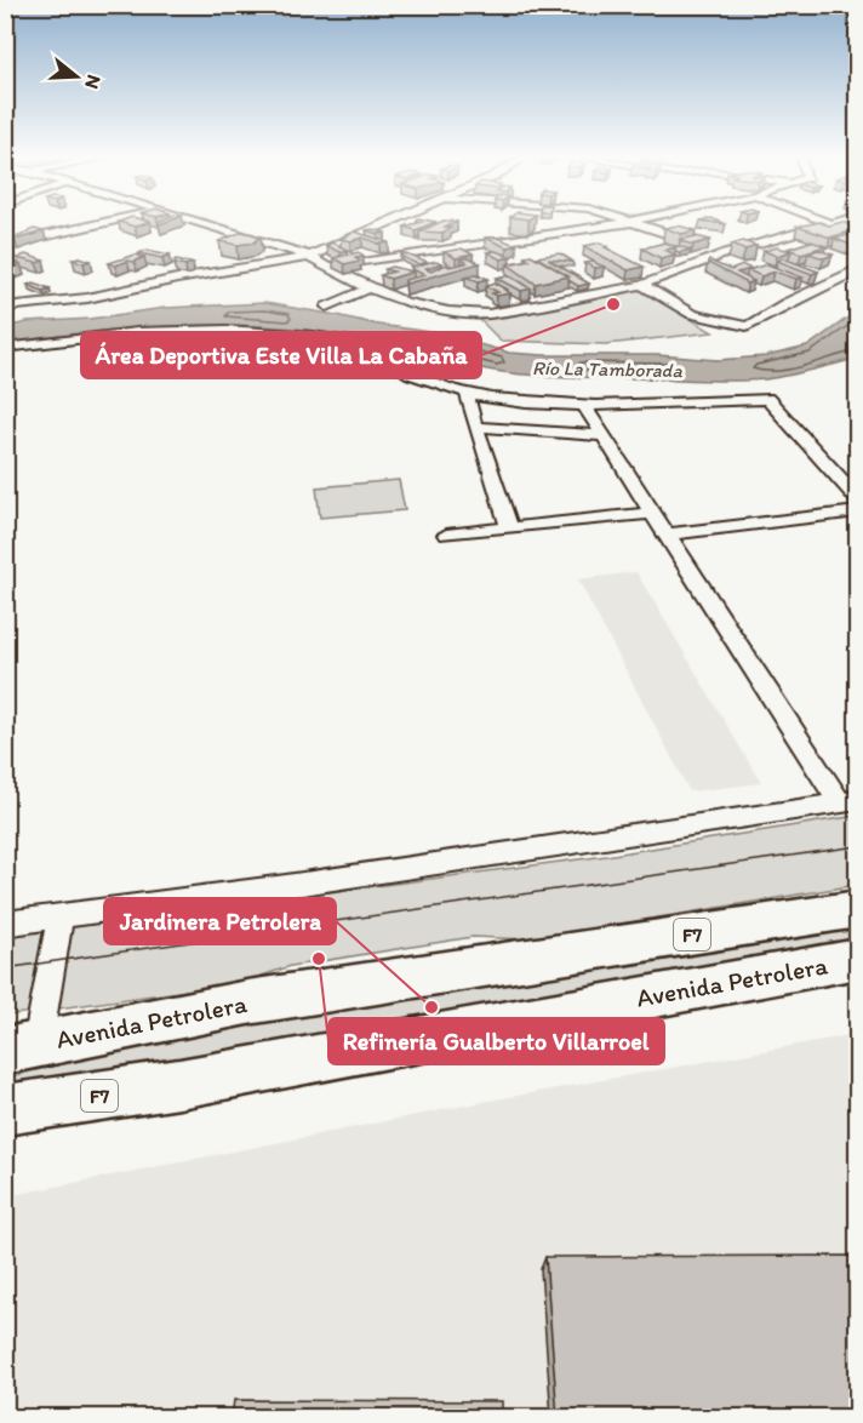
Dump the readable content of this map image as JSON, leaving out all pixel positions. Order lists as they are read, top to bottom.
{
  "streets": {
    "highway": ["F7", "Avenida Petrolera"]
  },
  "water": ["Río La Tamborada"],
  "places": ["Área Deportiva Este Villa La Cabaña", "Refinería Gualberto Villarroel", "Jardinera Petrolera"],
  "north": "right"
}
